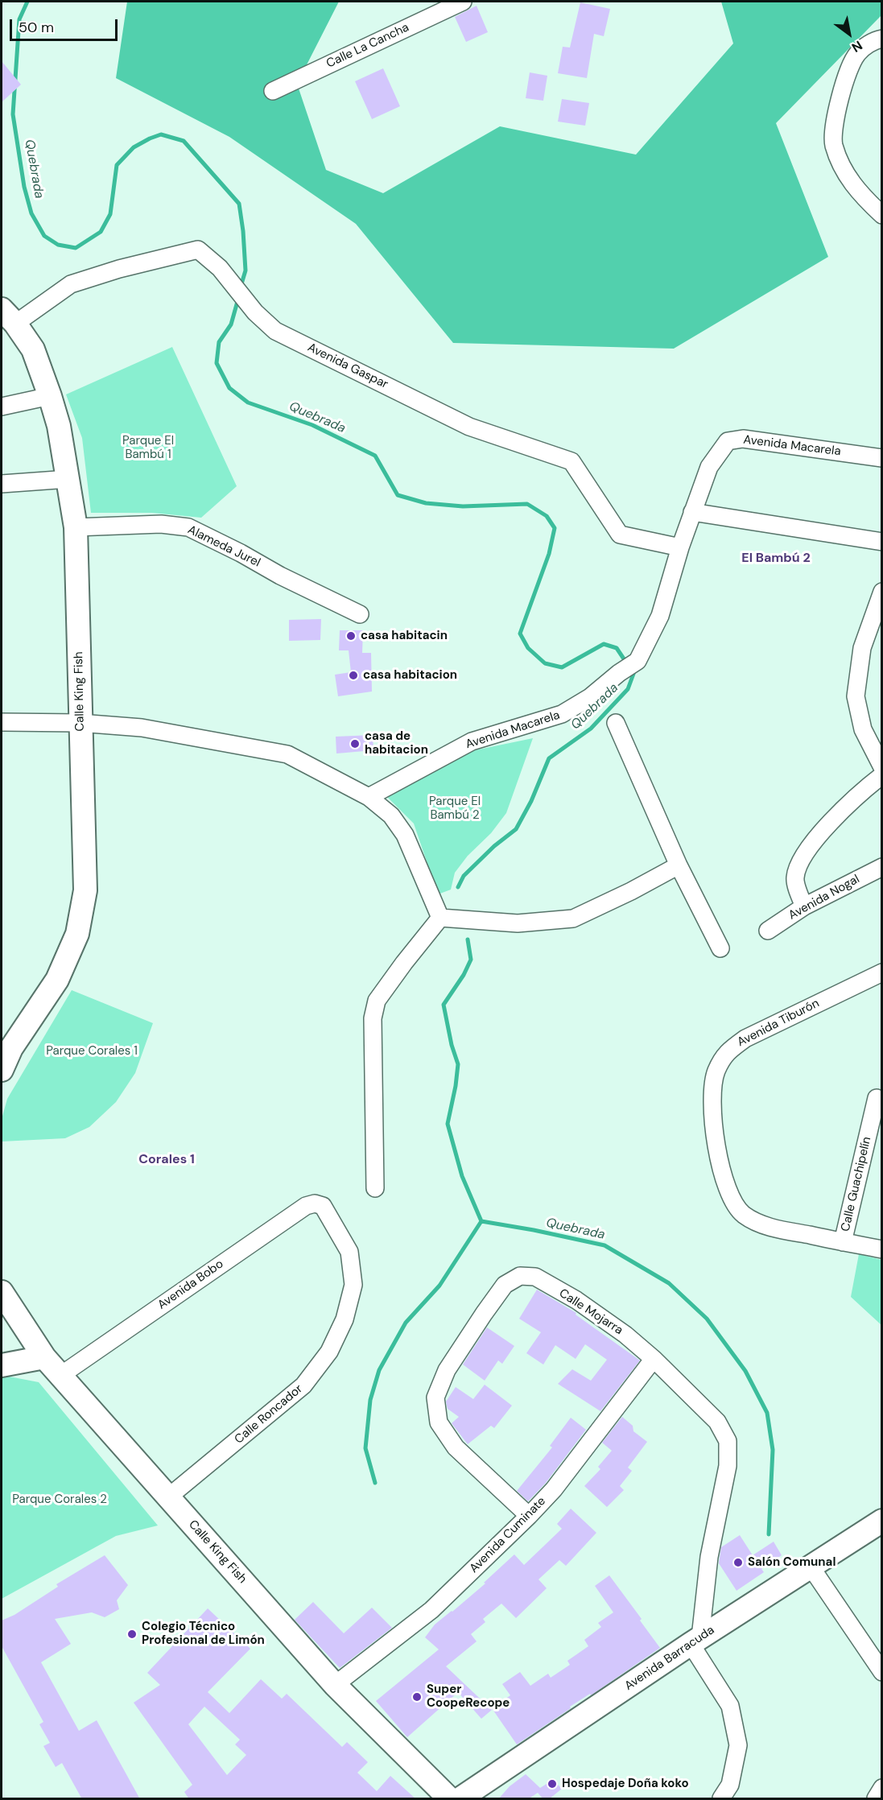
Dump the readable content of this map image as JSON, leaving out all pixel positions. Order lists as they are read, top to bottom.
{
  "streets": {
    "street": [
      "Calle La Cancha",
      "Avenida Gaspar",
      "Avenida Macarela",
      "Alameda Jurel",
      "Calle King Fish",
      "Avenida Nogal",
      "Avenida Tiburón",
      "Calle Guachipelín",
      "Avenida Bobo",
      "Calle Mojarra",
      "Calle Roncador",
      "Avenida Cuminate",
      "Avenida Barracuda"
    ]
  },
  "crossings": [
    ["Avenida Gaspar", "Avenida Macarela"],
    ["Avenida Gaspar", "Calle King Fish"],
    ["Alameda Jurel", "Calle King Fish"],
    ["Calle King Fish", "Avenida Bobo"],
    ["Calle King Fish", "Calle Roncador"],
    ["Calle King Fish", "Avenida Cuminate"],
    ["Avenida Tiburón", "Calle Guachipelín"],
    ["Avenida Bobo", "Calle Roncador"],
    ["Calle Mojarra", "Avenida Cuminate"],
    ["Calle Mojarra", "Avenida Barracuda"]
  ],
  "districts": ["El Bambú 2", "Corales 1"],
  "water": ["Quebrada"],
  "parks": [
    "Parque El Bambú 1",
    "Parque El Bambú 2",
    "Parque Corales 1",
    "Parque Corales 2"
  ],
  "places": [
    "casa habitacin",
    "casa habitacion",
    "casa de habitacion",
    "Salón Comunal",
    "Colegio Técnico Profesional de Limón",
    "Super CoopeRecope",
    "Hospedaje Doña koko"
  ],
  "scale_bar": "50 m",
  "north": "bottom right"
}
